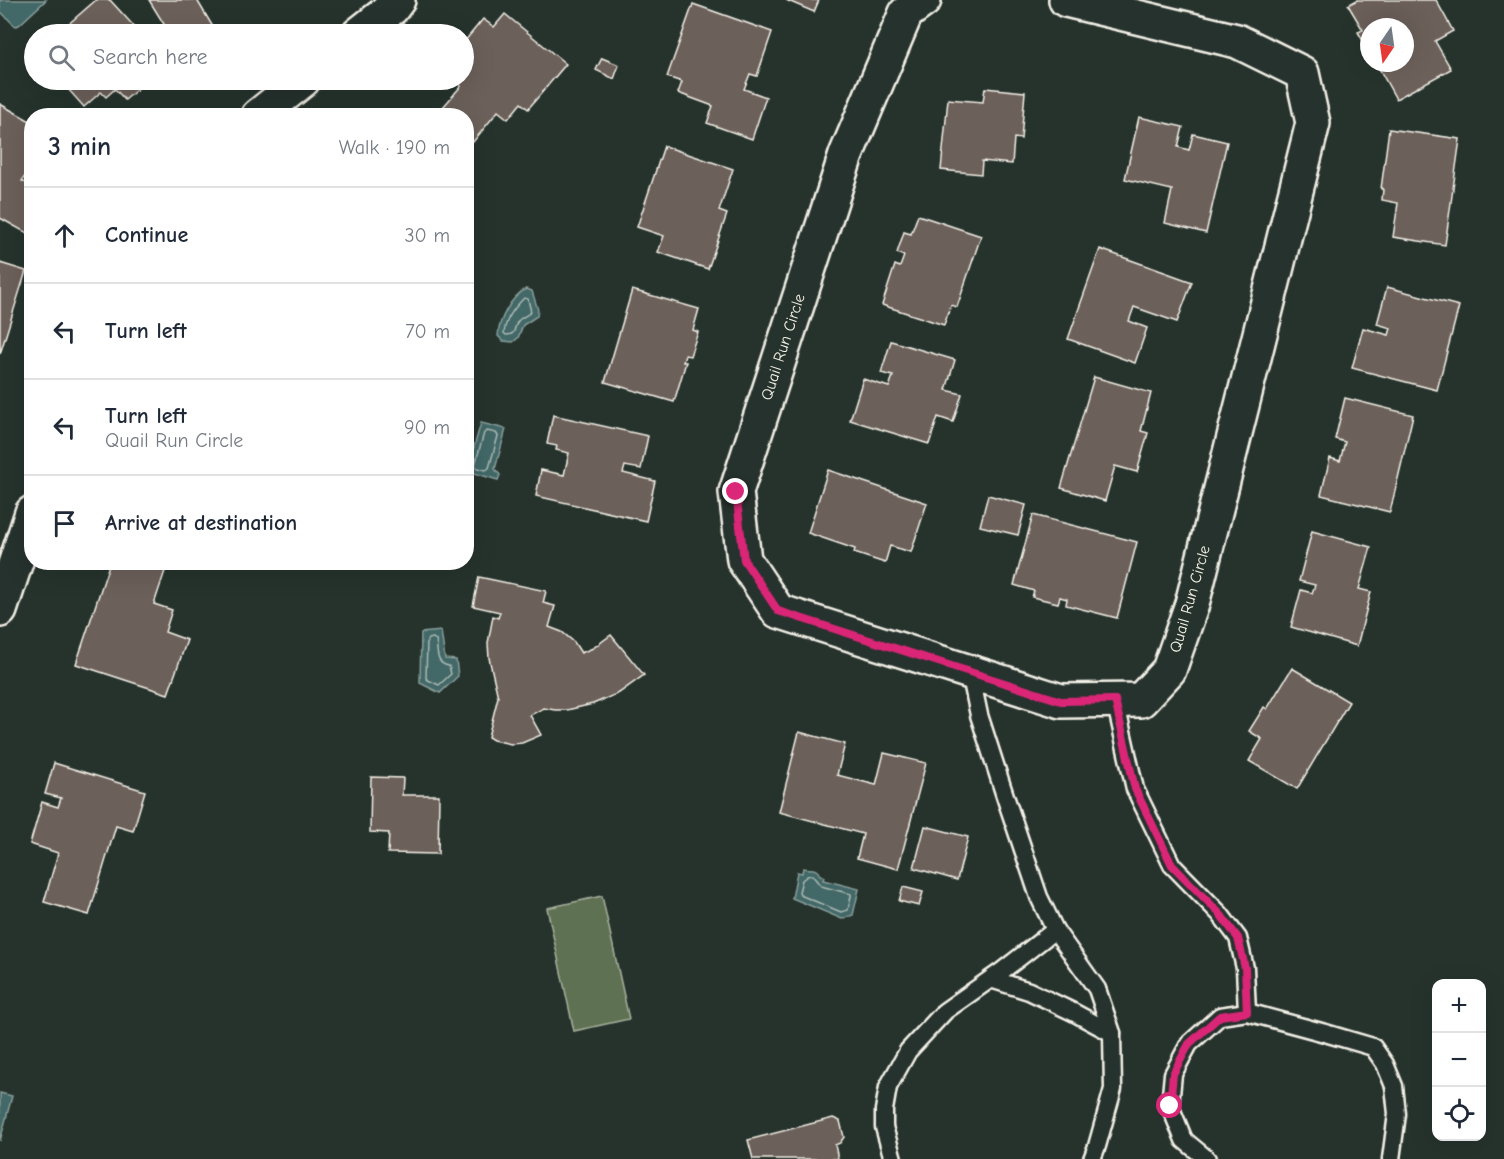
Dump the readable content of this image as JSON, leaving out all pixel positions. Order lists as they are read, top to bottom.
{
  "streets": {
    "street": ["Quail Run Circle"]
  },
  "north": "bottom",
  "page": {
    "search": "Search here",
    "heading": ["3 min", "Walk · 190 m"],
    "list": [
      ["Continue", "30 m"],
      ["Turn left", "70 m"],
      ["Turn left", "Quail Run Circle", "90 m"],
      "Arrive at destination"
    ],
    "map_buttons": ["+", "−"]
  }
}
